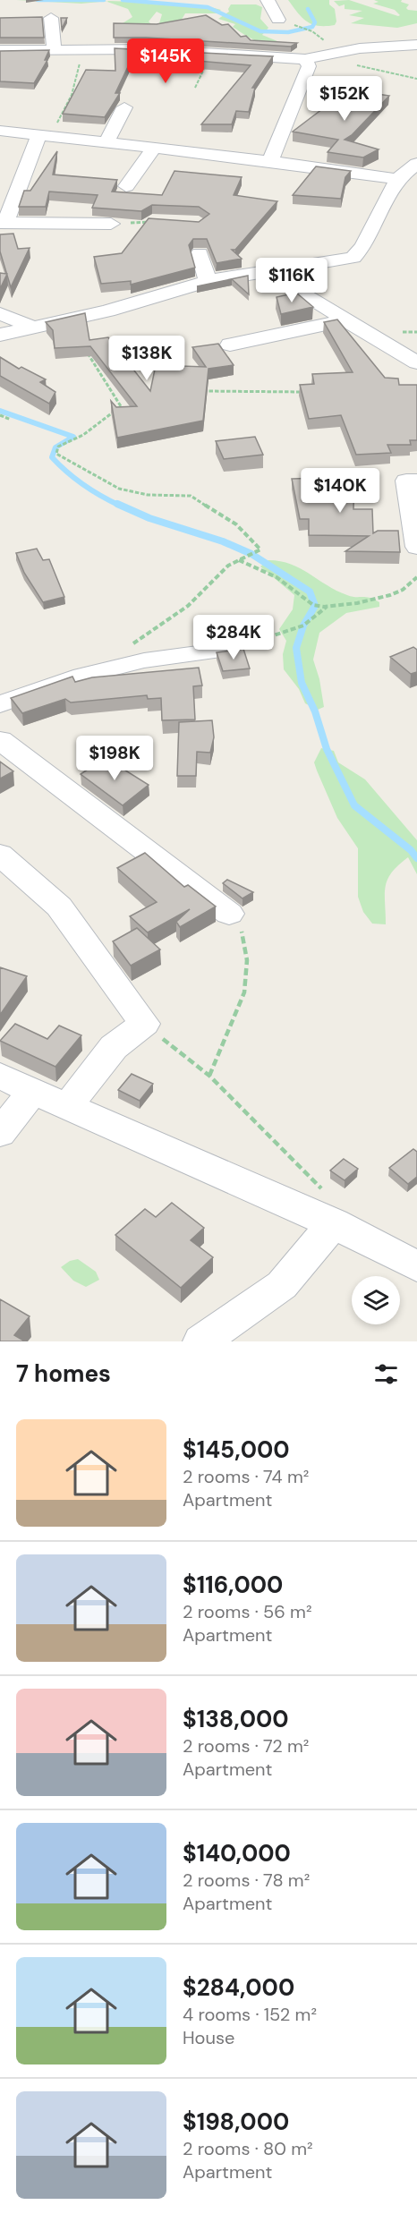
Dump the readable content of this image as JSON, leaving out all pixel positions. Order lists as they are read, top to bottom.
{
  "page": {
    "price": [
      "$145K",
      "$152K",
      "$116K",
      "$138K",
      "$140K",
      "$284K",
      "$198K"
    ],
    "heading": "7 homes",
    "list": [
      {
        "name": "$145,000",
        "note": "2 rooms · 74 m² · Apartment"
      },
      {
        "name": "$116,000",
        "note": "2 rooms · 56 m² · Apartment"
      },
      {
        "name": "$138,000",
        "note": "2 rooms · 72 m² · Apartment"
      },
      {
        "name": "$140,000",
        "note": "2 rooms · 78 m² · Apartment"
      },
      {
        "name": "$284,000",
        "note": "4 rooms · 152 m² · House"
      },
      {
        "name": "$198,000",
        "note": "2 rooms · 80 m² · Apartment"
      }
    ]
  }
}
